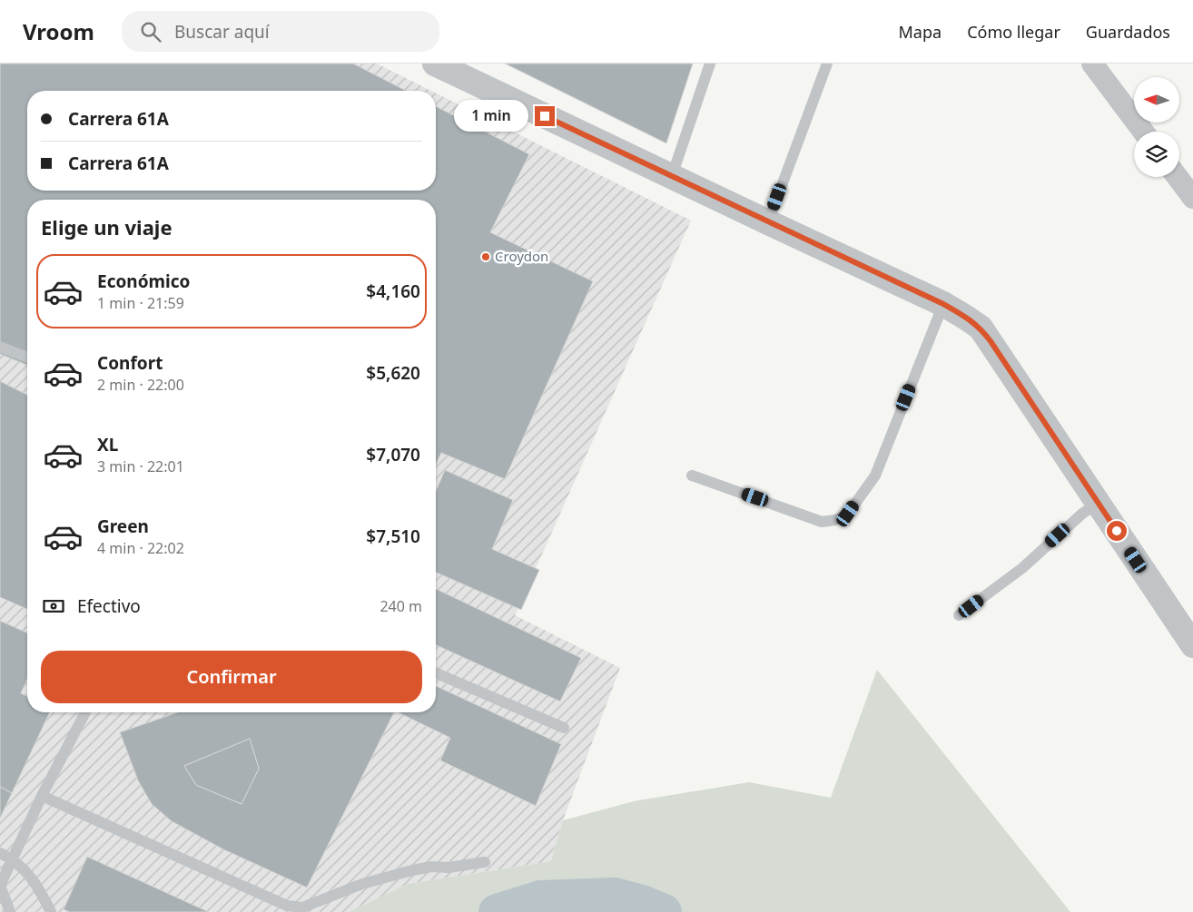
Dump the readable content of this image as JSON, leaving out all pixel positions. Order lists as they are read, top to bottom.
{
  "places": ["Croydon"],
  "north": "left",
  "page": {
    "header": "Vroom",
    "search": "Buscar aquí",
    "nav": ["Mapa", "Cómo llegar", "Guardados"],
    "banner": ["Carrera 61A", "Carrera 61A"],
    "bubble": "1 min",
    "heading": "Elige un viaje",
    "list": [
      {
        "name": "Económico",
        "note": "1 min · 21:59",
        "value": "$4,160"
      },
      {
        "name": "Confort",
        "note": "2 min · 22:00",
        "value": "$5,620"
      },
      {
        "name": "XL",
        "note": "3 min · 22:01",
        "value": "$7,070"
      },
      {
        "name": "Green",
        "note": "4 min · 22:02",
        "value": "$7,510"
      }
    ],
    "pay": ["Efectivo", "240 m"],
    "buttons": "Confirmar"
  }
}
